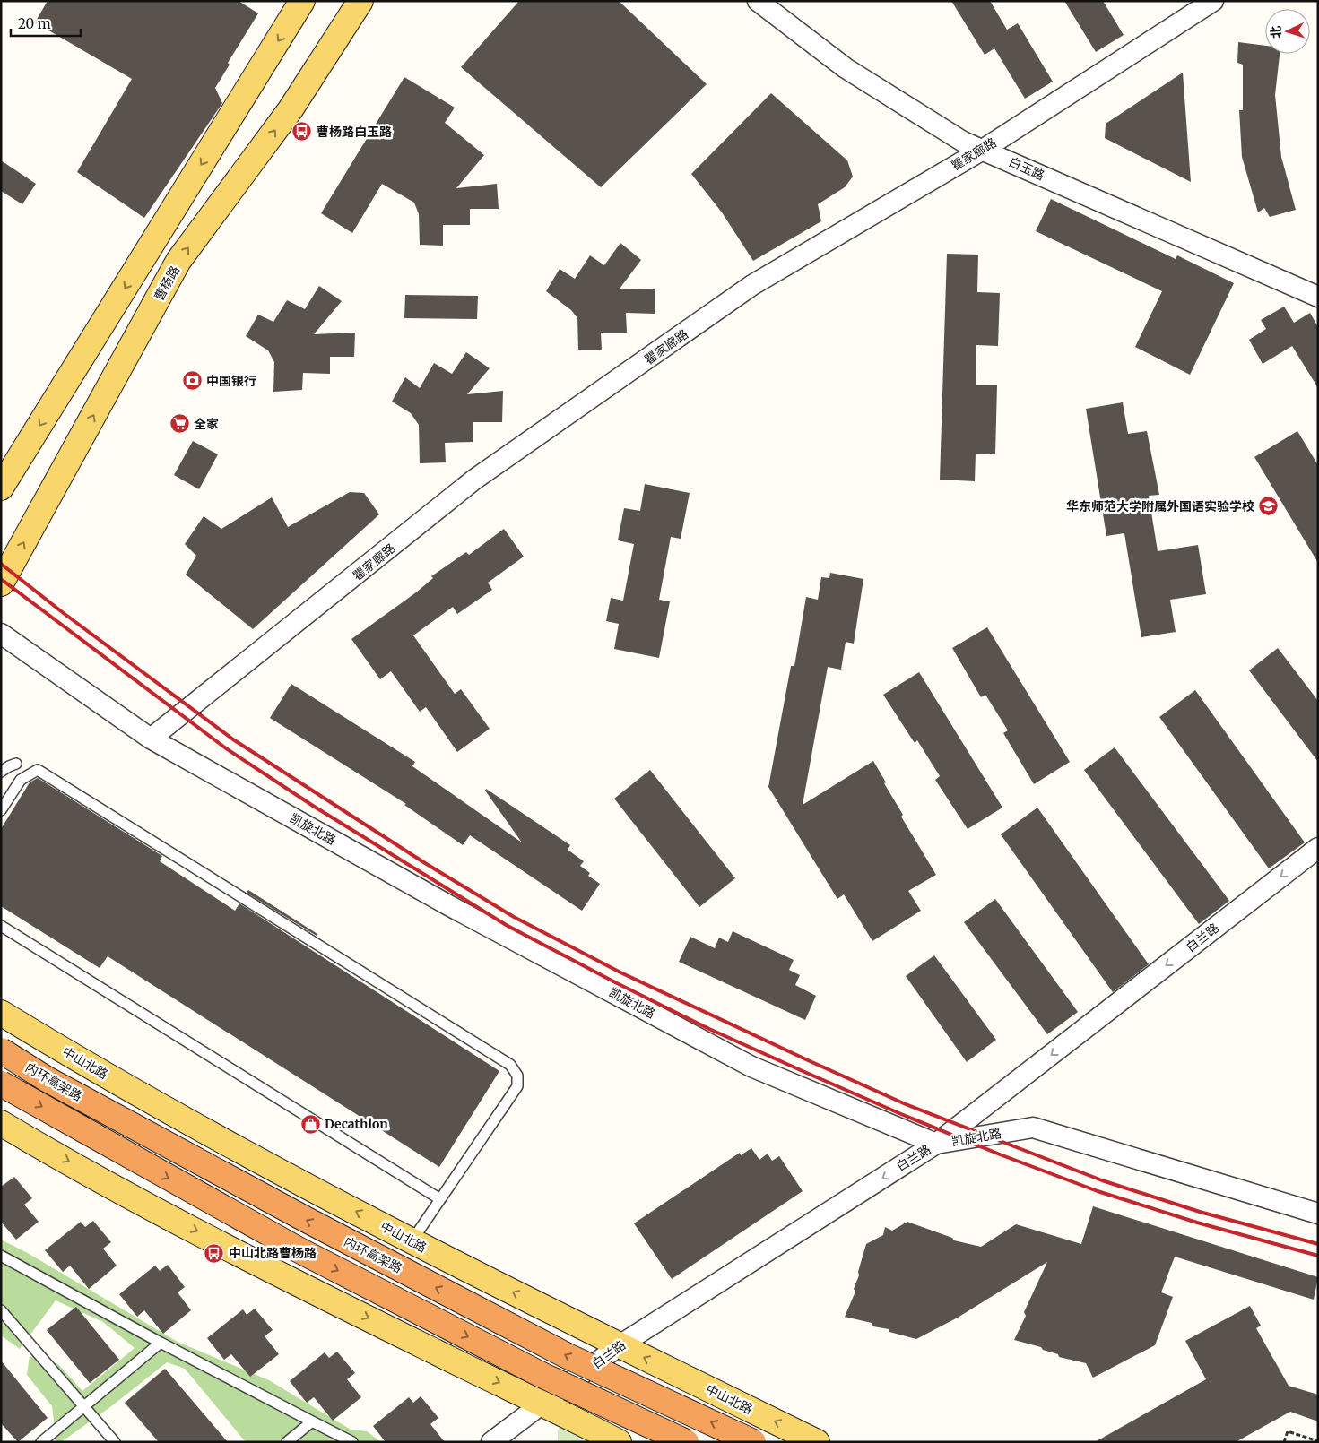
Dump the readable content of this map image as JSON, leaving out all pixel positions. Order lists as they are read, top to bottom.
{
  "streets": {
    "highway": ["内环高架路"],
    "main road": ["曹杨路", "中山北路"],
    "street": [
      "瞿家廊路",
      "白玉路",
      "凯旋北路",
      "白兰路"
    ]
  },
  "crossings": [
    ["瞿家廊路", "白玉路"],
    ["瞿家廊路", "凯旋北路"],
    ["凯旋北路", "白兰路"],
    ["白兰路", "中山北路"]
  ],
  "one_way": ["白兰路"],
  "places": {
    "bus stop": ["曹杨路白玉路", "中山北路曹杨路"],
    "bank": ["中国银行"],
    "supermarket": ["全家"],
    "school or university": ["华东师范大学附属外国语实验学校"],
    "shop": ["Decathlon"]
  },
  "scale_bar": "20 m",
  "north": "left"
}
